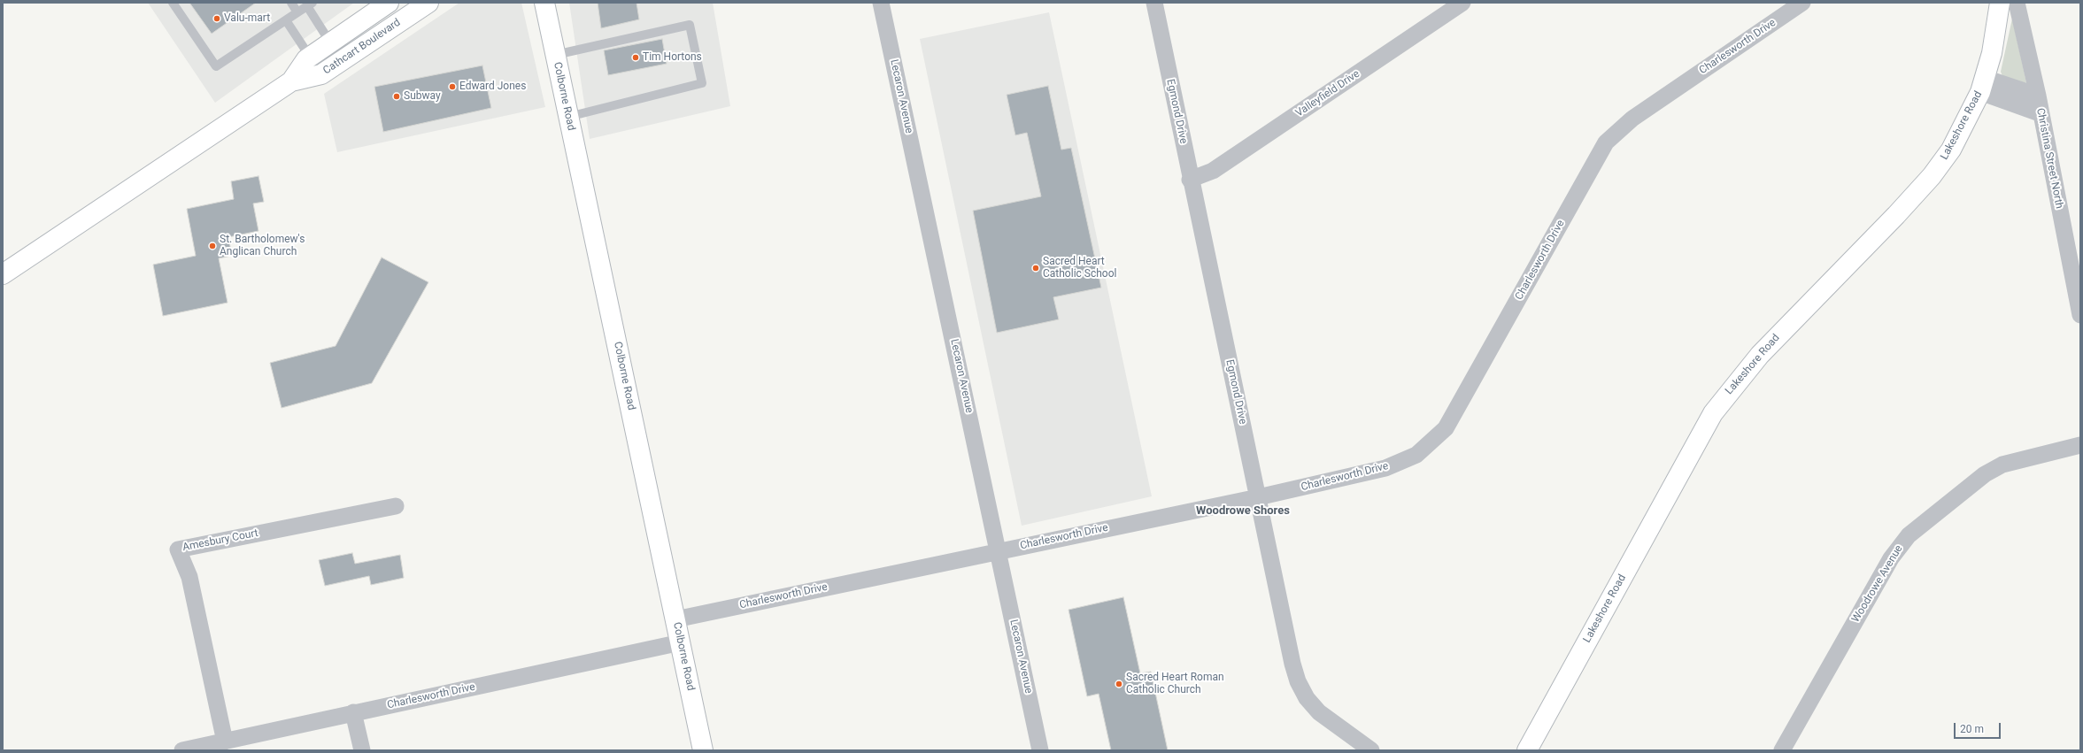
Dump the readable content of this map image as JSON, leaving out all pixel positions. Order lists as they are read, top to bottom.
{
  "streets": {
    "street": [
      "Cathcart Boulevard",
      "Charlesworth Drive",
      "Valleyfield Drive",
      "Colborne Road",
      "Lecaron Avenue",
      "Egmond Drive",
      "Lakeshore Road",
      "Christina Street North",
      "Amesbury Court",
      "Woodrowe Avenue"
    ]
  },
  "crossings": [
    ["Charlesworth Drive", "Colborne Road"],
    ["Charlesworth Drive", "Lecaron Avenue"],
    ["Charlesworth Drive", "Egmond Drive"],
    ["Charlesworth Drive", "Amesbury Court"],
    ["Valleyfield Drive", "Egmond Drive"]
  ],
  "districts": ["Woodrowe Shores"],
  "places": [
    "Valu-mart",
    "Tim Hortons",
    "Edward Jones",
    "Subway",
    "St. Bartholomew's Anglican Church",
    "Sacred Heart Catholic School",
    "Sacred Heart Roman Catholic Church"
  ],
  "scale_bar": "20 m"
}
